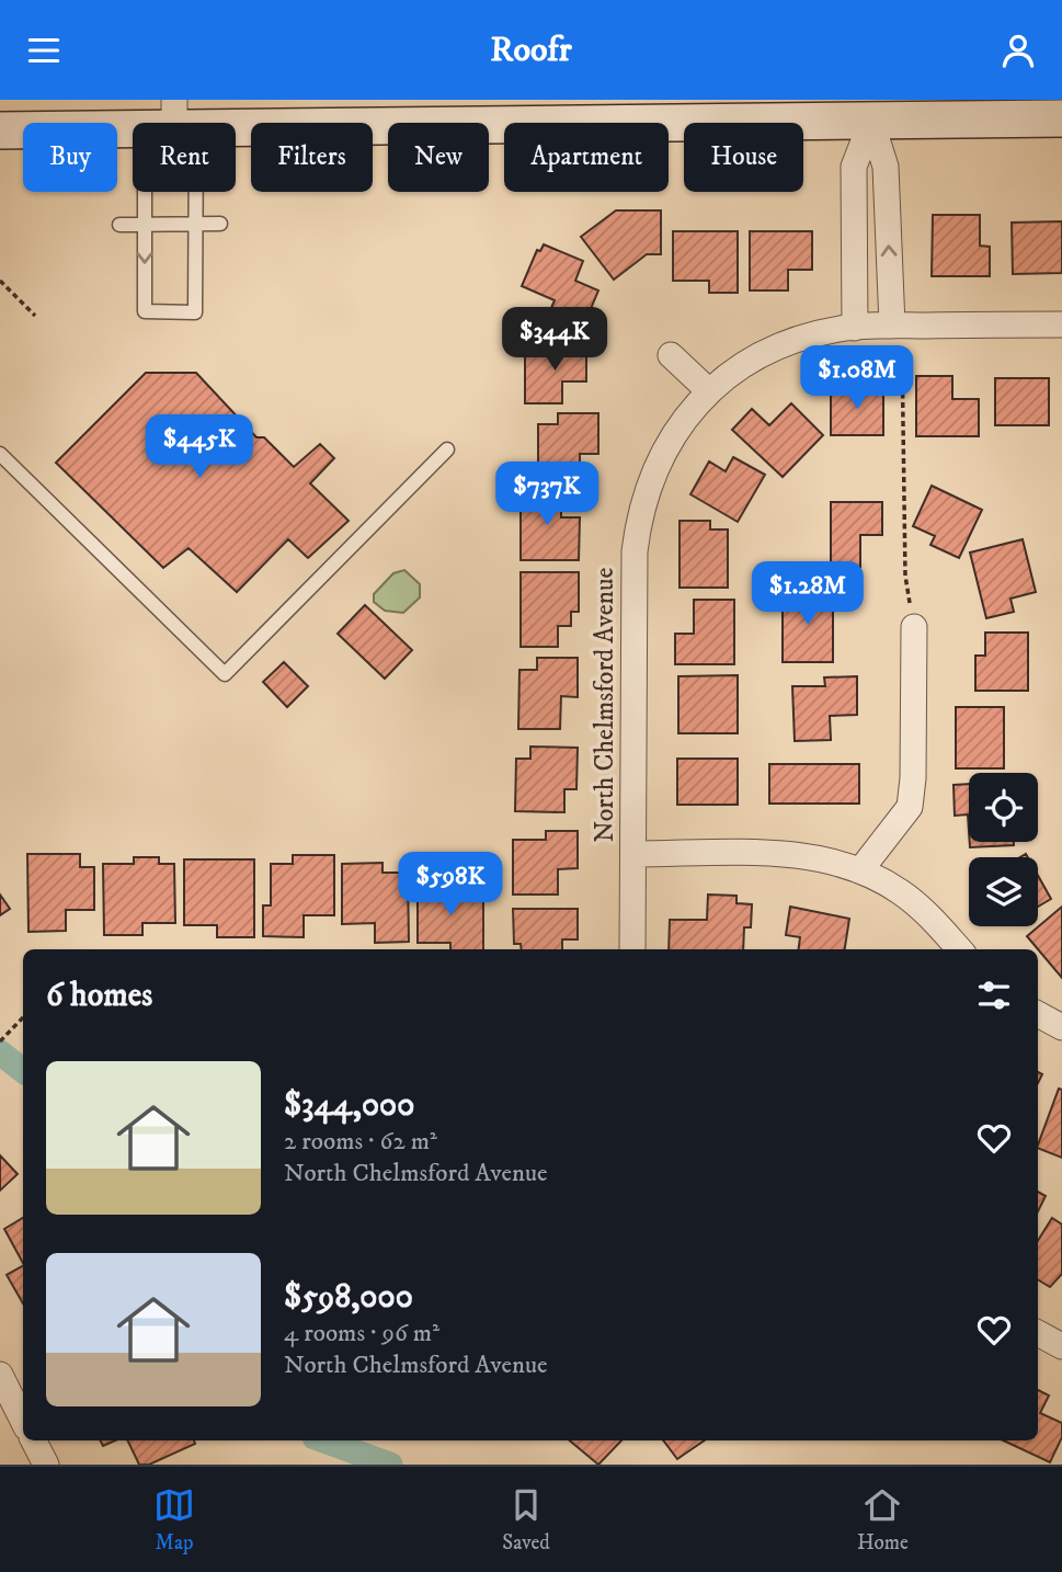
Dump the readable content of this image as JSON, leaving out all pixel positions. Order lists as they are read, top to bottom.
{
  "streets": {
    "street": ["North Chelmsford Avenue"]
  },
  "page": {
    "header": "Roofr",
    "chip": [
      "Buy",
      "Rent",
      "Filters",
      "New",
      "Apartment",
      "House"
    ],
    "price": [
      "$344K",
      "$1.08M",
      "$445K",
      "$737K",
      "$1.28M",
      "$598K"
    ],
    "heading": "6 homes",
    "list": [
      {
        "name": "$344,000",
        "note": "2 rooms · 62 m² · North Chelmsford Avenue"
      },
      {
        "name": "$598,000",
        "note": "4 rooms · 96 m² · North Chelmsford Avenue"
      }
    ],
    "tabs": ["Map", "Saved", "Home"]
  }
}
